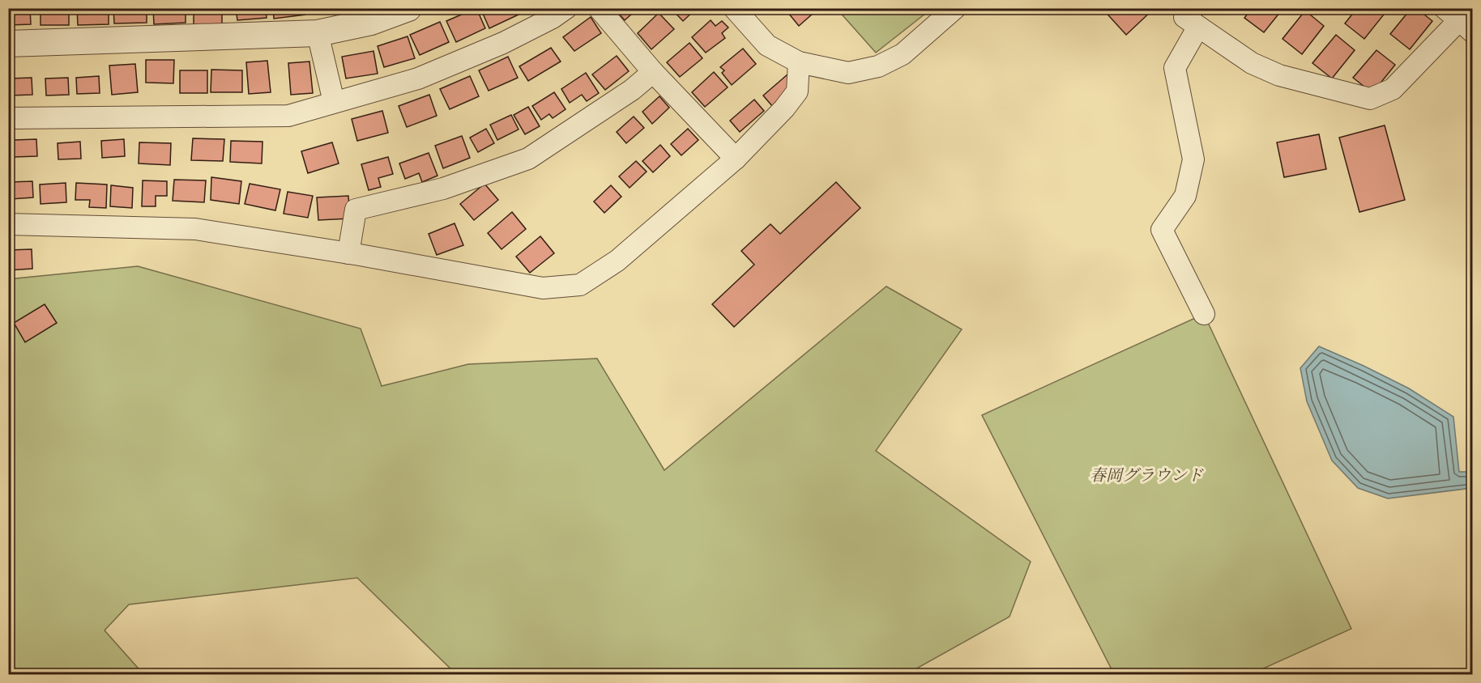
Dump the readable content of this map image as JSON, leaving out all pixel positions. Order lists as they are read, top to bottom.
{
  "parks": ["春岡グラウンド"]
}
